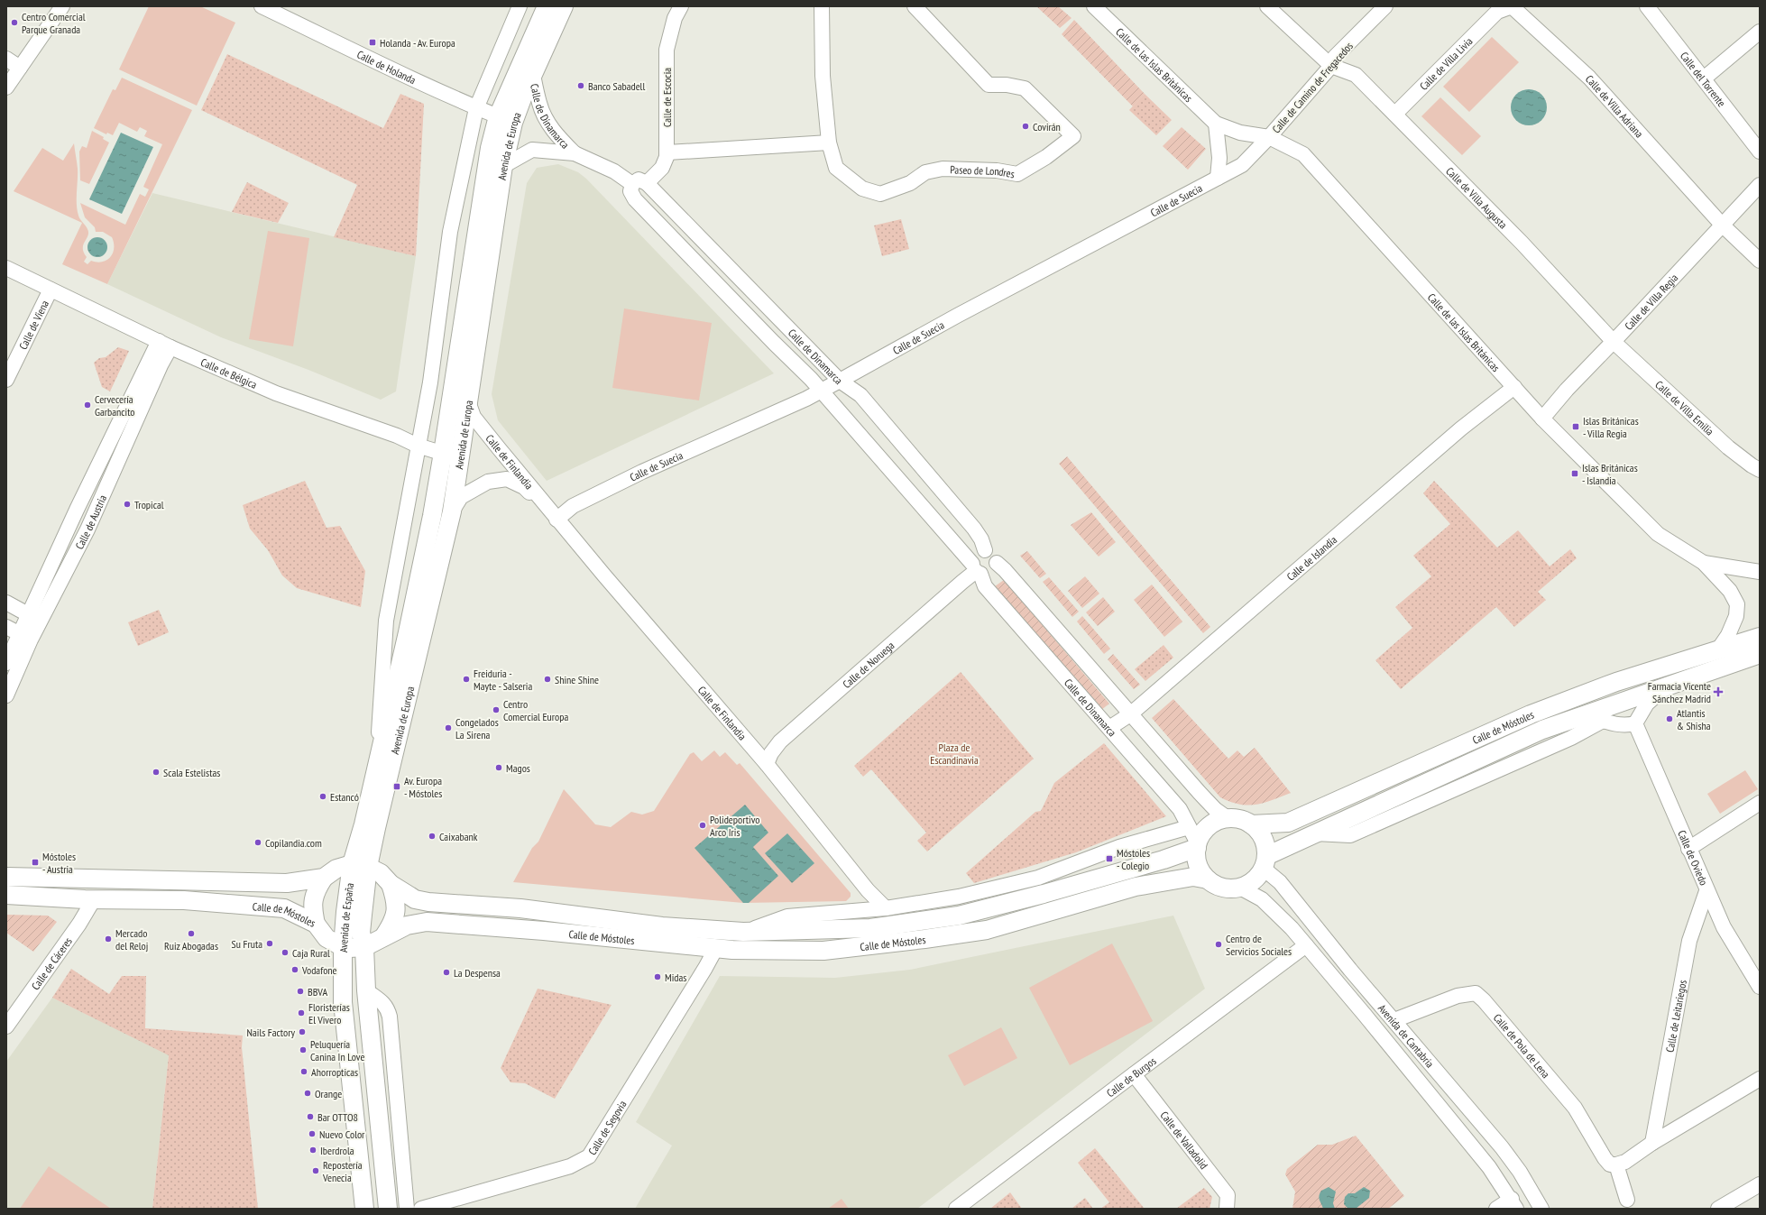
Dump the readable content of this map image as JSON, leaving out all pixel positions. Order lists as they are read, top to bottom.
{
  "streets": {
    "main road": ["Avenida de Europa", "Calle de Móstoles", "Avenida de España"],
    "street": [
      "Calle de Villa Livia",
      "Calle de las Islas Británicas",
      "Calle de Holanda",
      "Calle del Torrente",
      "Calle de Camino de Fregacedos",
      "Calle de Escocia",
      "Calle de Villa Adriana",
      "Calle de Dinamarca",
      "Paseo de Londres",
      "Calle de Villa Augusta",
      "Calle de Suecia",
      "Calle de Villa Regia",
      "Calle de Viena",
      "Calle de Bélgica",
      "Calle de Villa Emilia",
      "Calle de Finlandia",
      "Calle de Austria",
      "Calle de Islandia",
      "Calle de Noruega",
      "Calle de Oviedo",
      "Calle de Cáceres",
      "Calle de Leitariegos",
      "Avenida de Cantabria",
      "Calle de Pola de Lena",
      "Calle de Burgos",
      "Calle de Segovia",
      "Calle de Valladolid"
    ]
  },
  "crossings": [
    ["Calle de Villa Livia", "Calle de Villa Adriana"],
    ["Calle de Villa Livia", "Calle de Villa Augusta"],
    ["Calle de las Islas Británicas", "Calle de Camino de Fregacedos"],
    ["Calle de las Islas Británicas", "Calle de Suecia"],
    ["Calle de las Islas Británicas", "Calle de Villa Regia"],
    ["Calle de las Islas Británicas", "Calle de Islandia"],
    ["Calle de las Islas Británicas", "Calle de Móstoles"],
    ["Calle de Holanda", "Avenida de Europa"],
    ["Calle de Camino de Fregacedos", "Calle de Villa Augusta"],
    ["Calle de Camino de Fregacedos", "Calle de Suecia"],
    ["Calle de Escocia", "Calle de Dinamarca"],
    ["Calle de Villa Adriana", "Calle de Villa Regia"],
    ["Calle de Dinamarca", "Avenida de Europa"],
    ["Calle de Dinamarca", "Calle de Suecia"],
    ["Calle de Dinamarca", "Calle de Islandia"],
    ["Calle de Dinamarca", "Calle de Noruega"],
    ["Calle de Dinamarca", "Calle de Móstoles"],
    ["Calle de Dinamarca", "Avenida de Cantabria"],
    ["Avenida de Europa", "Calle de Bélgica"],
    ["Avenida de Europa", "Calle de Finlandia"],
    ["Avenida de Europa", "Calle de Móstoles"],
    ["Avenida de Europa", "Avenida de España"],
    ["Calle de Villa Augusta", "Calle de Villa Regia"],
    ["Calle de Villa Augusta", "Calle de Villa Emilia"],
    ["Calle de Suecia", "Calle de Finlandia"],
    ["Calle de Villa Regia", "Calle de Villa Emilia"],
    ["Calle de Viena", "Calle de Bélgica"],
    ["Calle de Bélgica", "Calle de Austria"],
    ["Calle de Finlandia", "Calle de Noruega"],
    ["Calle de Finlandia", "Calle de Móstoles"],
    ["Calle de Móstoles", "Avenida de España"],
    ["Calle de Móstoles", "Calle de Cáceres"],
    ["Calle de Móstoles", "Avenida de Cantabria"],
    ["Calle de Móstoles", "Calle de Segovia"],
    ["Calle de Oviedo", "Calle de Leitariegos"],
    ["Avenida de Cantabria", "Calle de Pola de Lena"],
    ["Avenida de Cantabria", "Calle de Burgos"],
    ["Calle de Burgos", "Calle de Valladolid"]
  ],
  "parks": ["Plaza de Escandinavia"],
  "places": {
    "other": [
      "Centro Comercial Parque Granada",
      "Banco Sabadell",
      "Covirán",
      "Cervecería Garbancito",
      "Tropical",
      "Freiduria - Mayte - Salseria",
      "Shine Shine",
      "Centro Comercial Europa",
      "Atlantis & Shisha",
      "Congelados La Sirena",
      "Magos",
      "Scala Estelistas",
      "Estancó",
      "Polideportivo Arco Iris",
      "Caixabank",
      "Copilandia.com",
      "Ruiz Abogadas",
      "Mercado del Reloj",
      "Su Fruta",
      "Centro de Servicios Sociales",
      "Caja Rural",
      "Vodafone",
      "La Despensa",
      "Midas",
      "BBVA",
      "Floristerías El Vivero",
      "Nails Factory",
      "Peluquería Canina In Love",
      "Ahorropticas",
      "Orange",
      "Bar OTTO8",
      "Nuevo Color",
      "Iberdrola",
      "Repostería Venecia"
    ],
    "transit": [
      "Holanda - Av. Europa",
      "Islas Británicas - Villa Regia",
      "Islas Británicas - Islandia",
      "Av. Europa - Móstoles",
      "Móstoles - Colegio",
      "Móstoles - Austria"
    ],
    "health": ["Farmacia Vicente Sánchez Madrid"]
  }
}
